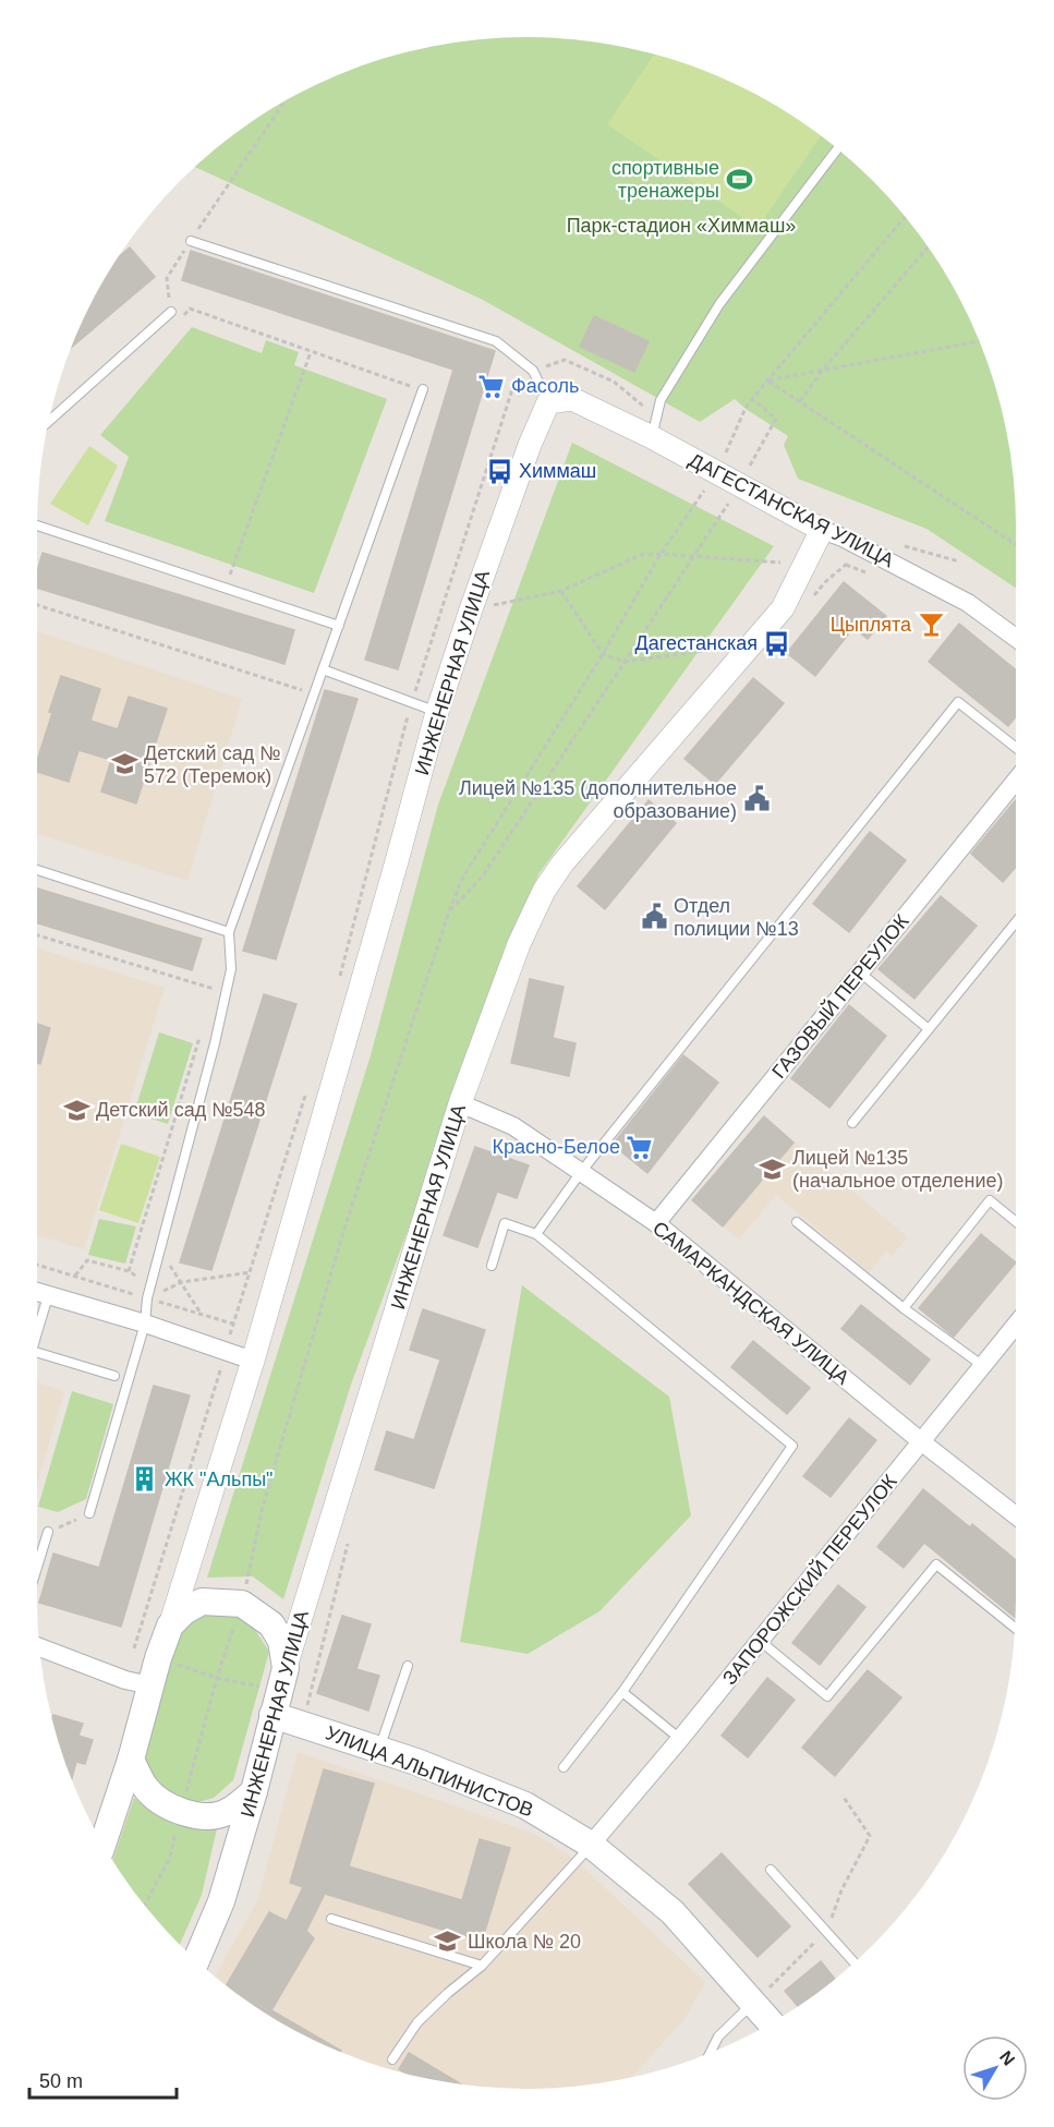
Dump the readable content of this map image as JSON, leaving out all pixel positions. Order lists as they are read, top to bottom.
{
  "streets": {
    "main road": ["ИНЖЕНЕРНАЯ УЛИЦА", "УЛИЦА АЛЬПИНИСТОВ"],
    "street": [
      "ДАГЕСТАНСКАЯ УЛИЦА",
      "ГАЗОВЫЙ ПЕРЕУЛОК",
      "САМАРКАНДСКАЯ УЛИЦА",
      "ЗАПОРОЖСКИЙ ПЕРЕУЛОК"
    ]
  },
  "crossings": [
    ["ДАГЕСТАНСКАЯ УЛИЦА", "ИНЖЕНЕРНАЯ УЛИЦА"],
    ["ИНЖЕНЕРНАЯ УЛИЦА", "САМАРКАНДСКАЯ УЛИЦА"],
    ["ИНЖЕНЕРНАЯ УЛИЦА", "УЛИЦА АЛЬПИНИСТОВ"],
    ["ГАЗОВЫЙ ПЕРЕУЛОК", "САМАРКАНДСКАЯ УЛИЦА"],
    ["САМАРКАНДСКАЯ УЛИЦА", "ЗАПОРОЖСКИЙ ПЕРЕУЛОК"],
    ["ЗАПОРОЖСКИЙ ПЕРЕУЛОК", "УЛИЦА АЛЬПИНИСТОВ"]
  ],
  "parks": ["Парк-стадион «Химмаш»"],
  "places": {
    "sports": ["спортивные тренажеры"],
    "supermarket": ["Фасоль", "Красно-Белое"],
    "bus stop": ["Химмаш", "Дагестанская"],
    "bar": ["Цыплята"],
    "school or university": [
      "Детский сад № 572 (Теремок)",
      "Детский сад №548",
      "Лицей №135 (начальное отделение)",
      "Школа № 20"
    ],
    "public building": ["Лицей №135 (дополнительное образование)", "Отдел полиции №13"],
    "building": ["ЖК \"Альпы\""]
  },
  "scale_bar": "50 m",
  "north": "top right"
}
